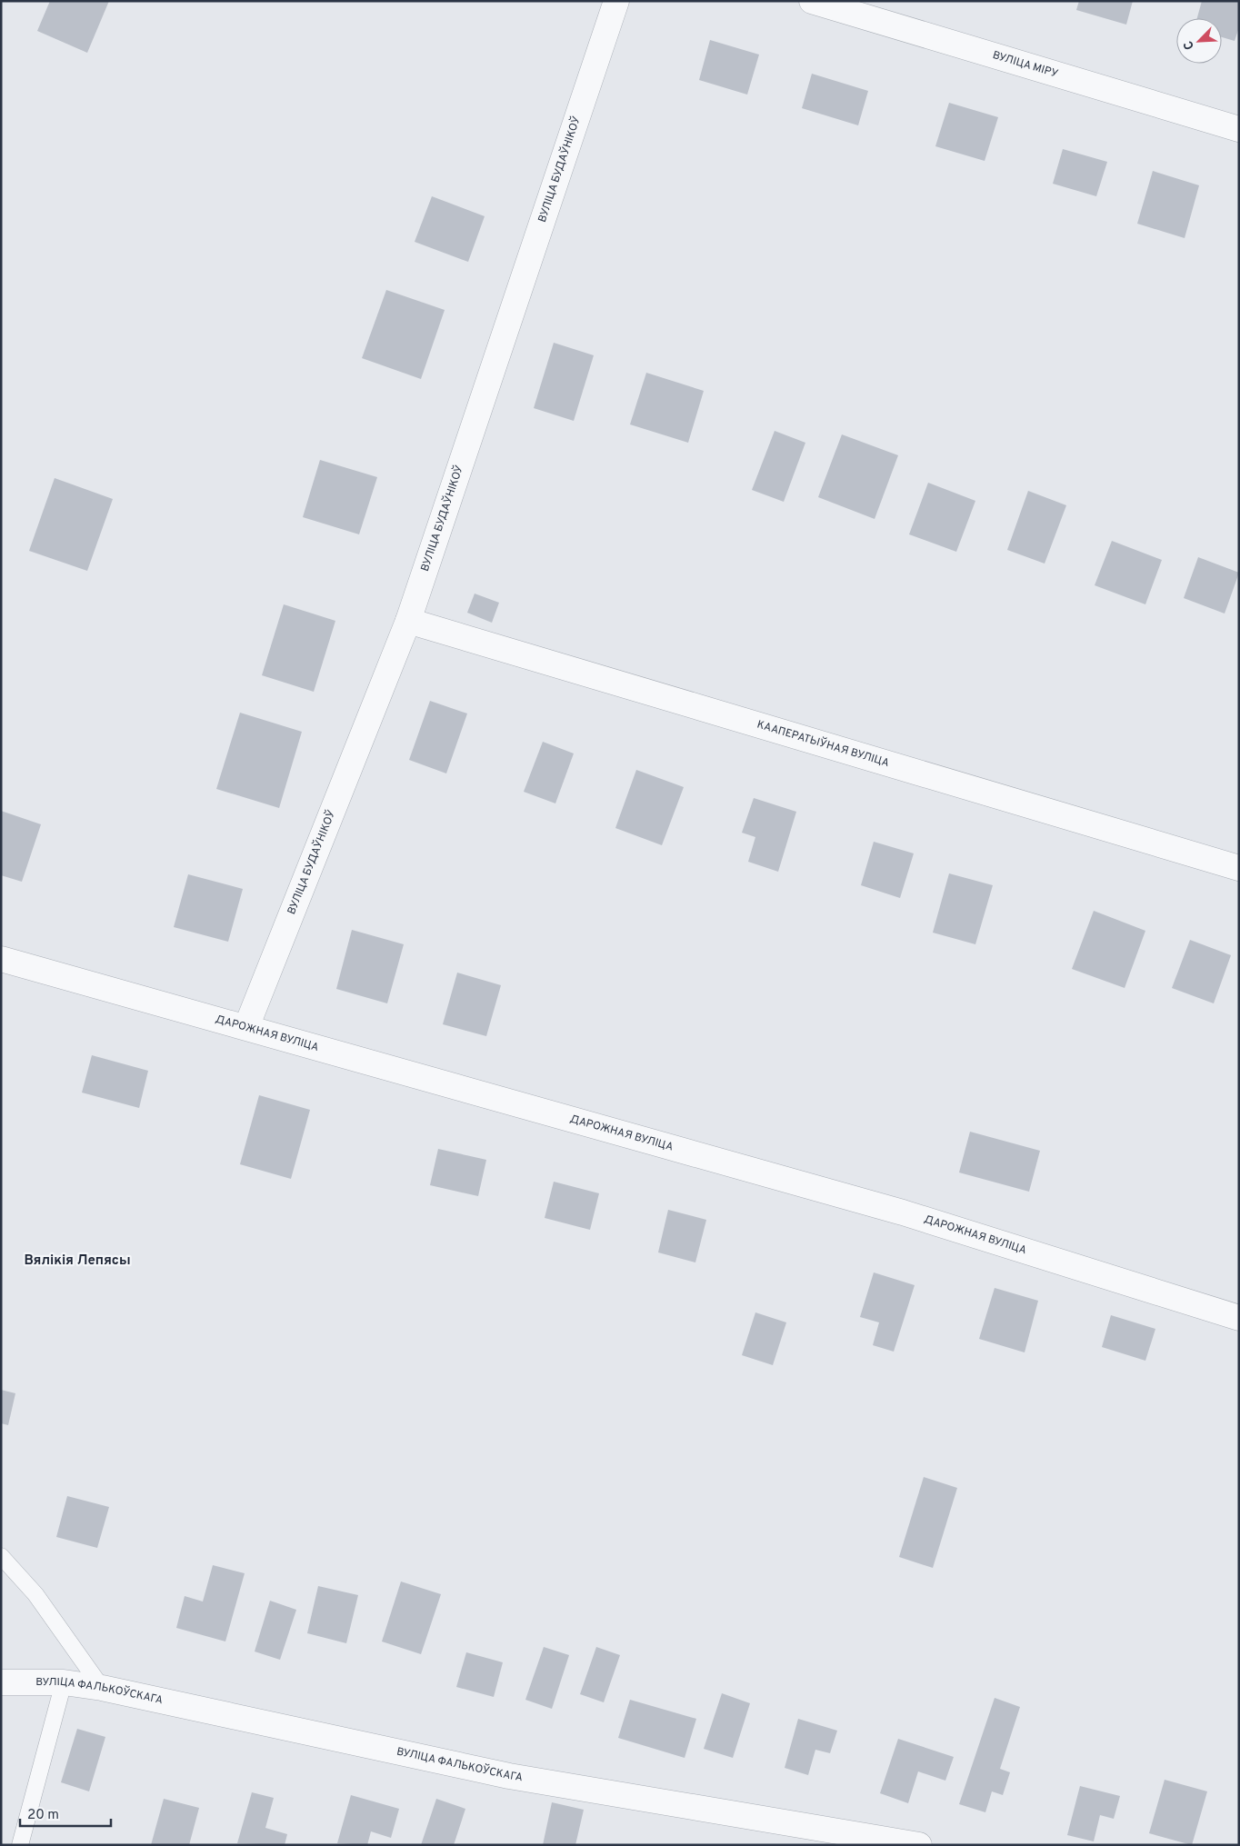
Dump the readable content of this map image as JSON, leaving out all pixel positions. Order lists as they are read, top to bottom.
{
  "streets": {
    "street": [
      "ВУЛІЦА МІРУ",
      "ВУЛІЦА БУДАЎНІКОЎ",
      "КААПЕРАТЫЎНАЯ ВУЛІЦА",
      "ДАРОЖНАЯ ВУЛІЦА",
      "ВУЛІЦА ФАЛЬКОЎСКАГА"
    ]
  },
  "crossings": [
    ["ВУЛІЦА БУДАЎНІКОЎ", "КААПЕРАТЫЎНАЯ ВУЛІЦА"],
    ["ВУЛІЦА БУДАЎНІКОЎ", "ДАРОЖНАЯ ВУЛІЦА"]
  ],
  "districts": ["Вялікія Лепясы"],
  "scale_bar": "20 m",
  "north": "bottom left"
}
